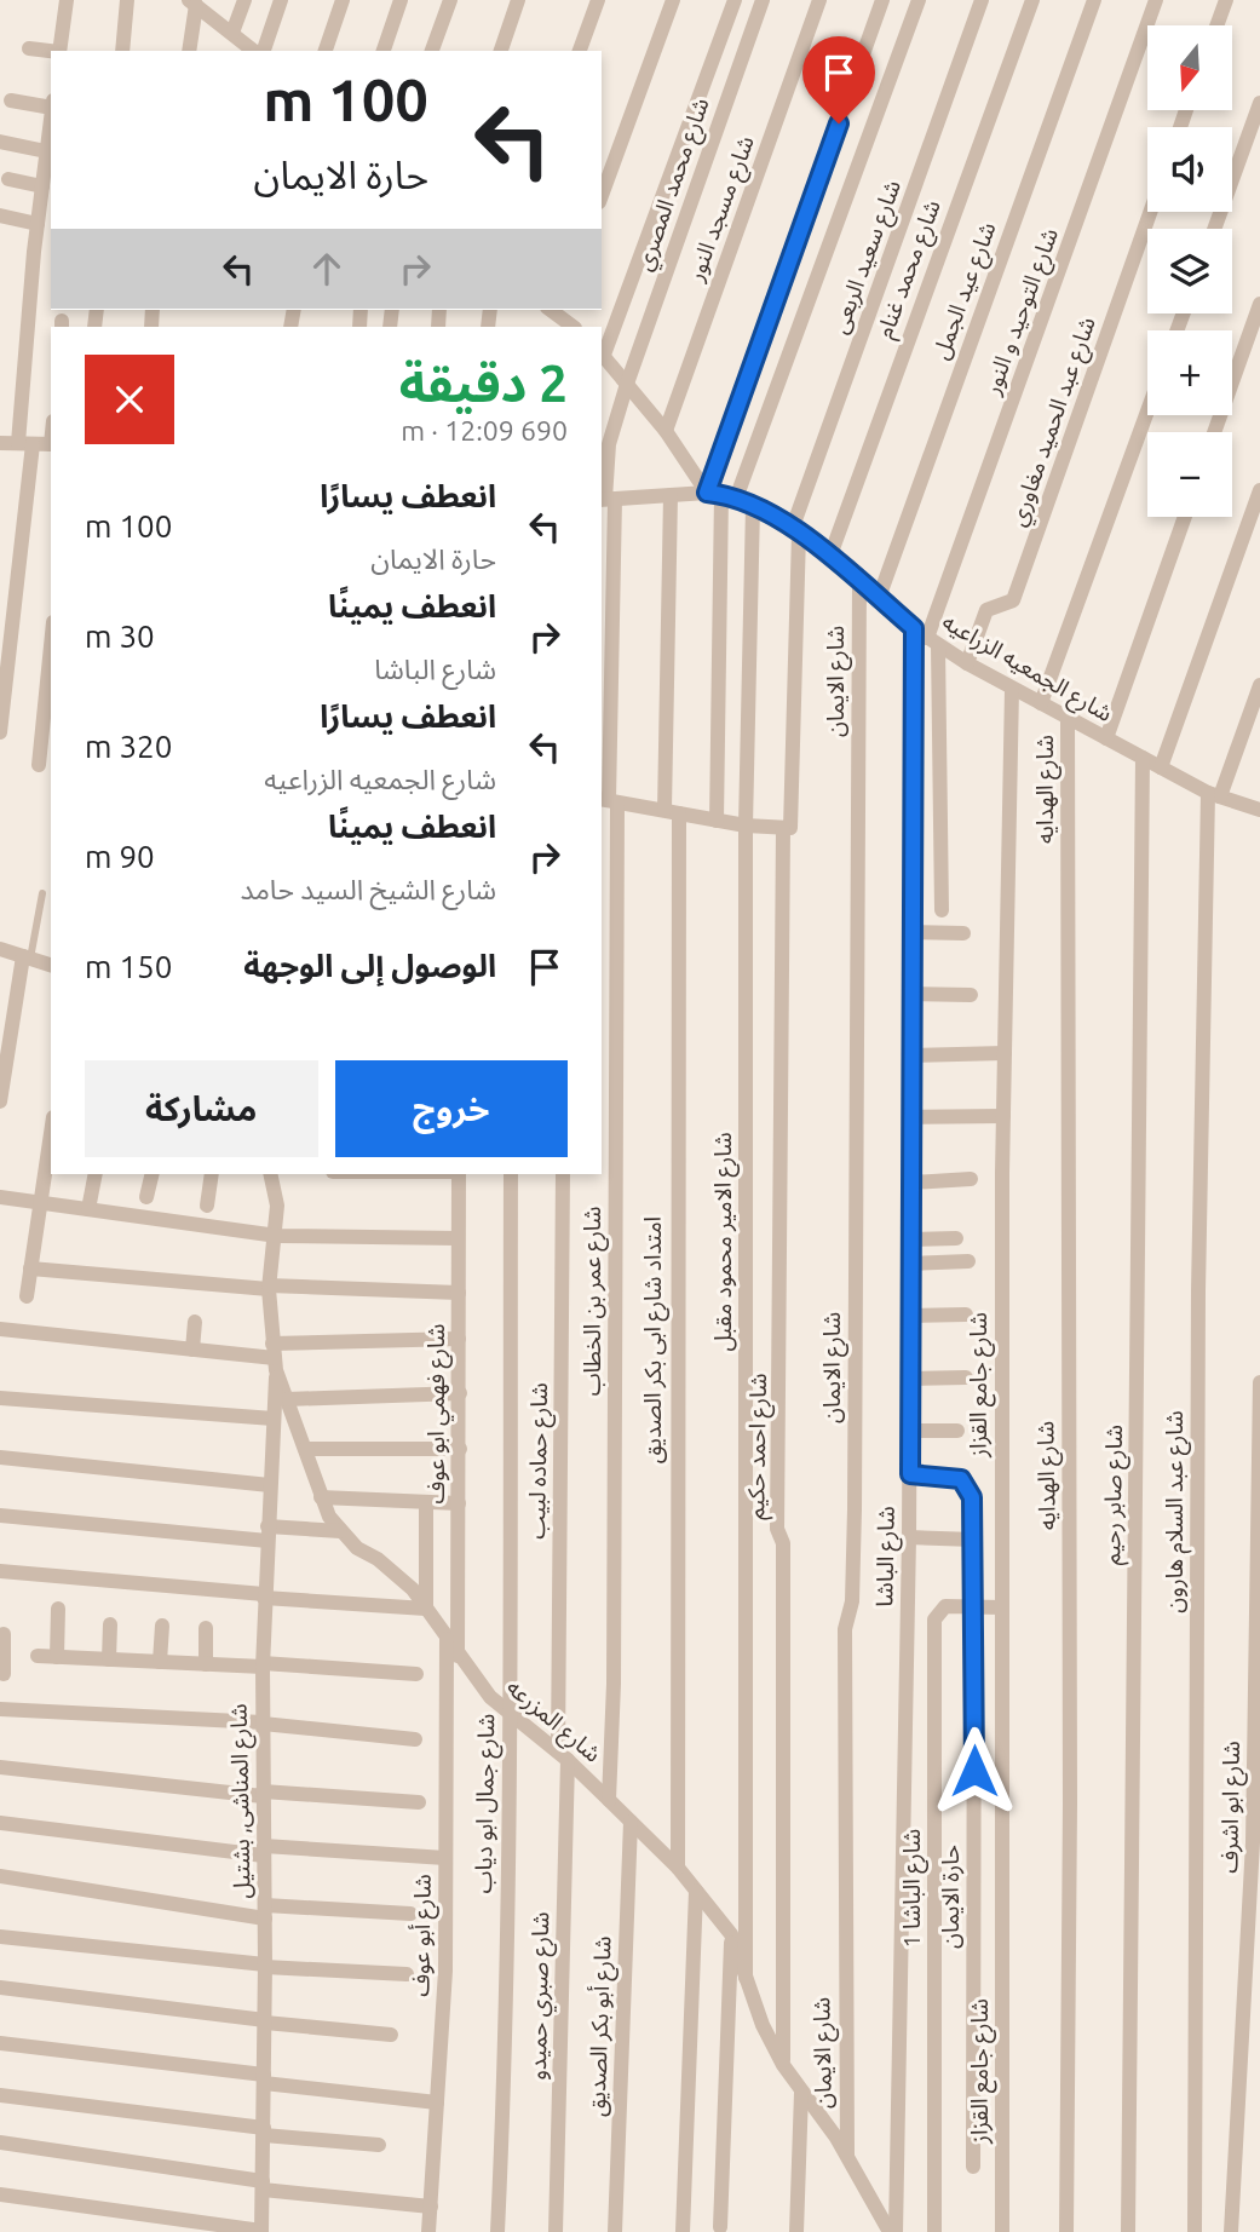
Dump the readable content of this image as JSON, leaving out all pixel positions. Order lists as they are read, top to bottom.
{
  "streets": {
    "street": [
      "شارع محمد المصري",
      "شارع مسجد النور",
      "شارع سعيد الربعى",
      "شارع محمد غنام",
      "شارع عيد الجمل",
      "شارع التوحيد و النور",
      "شارع عبد الحميد مغاوري",
      "شارع الجمعيه الزراعيه",
      "شارع الايمان",
      "شارع الهدايه",
      "شارع الامير محمود مقبل",
      "شارع عمر بن الخطاب",
      "امتداد شارع ابى بكر الصديق",
      "شارع جامع القزاز",
      "شارع فهمي ابو عوف",
      "شارع احمد حكيم",
      "شارع حماده لبيب",
      "شارع صابر رحيم",
      "شارع عبد السلام هارون",
      "شارع الباشا",
      "شارع المزرعه",
      "شارع المناشى, بشتيل",
      "شارع جمال ابو دياب",
      "شارع ابو اشرف",
      "شارع الباشا 1",
      "حارة الايمان",
      "شارع أبو عوف",
      "شارع صبري حميدو",
      "شارع أبو بكر الصديق"
    ]
  },
  "crossings": [
    ["شارع محمد المصري", "شارع الجمعيه الزراعيه"],
    ["شارع محمد المصري", "شارع عمر بن الخطاب"],
    ["شارع سعيد الربعى", "شارع الجمعيه الزراعيه"],
    ["شارع سعيد الربعى", "شارع احمد حكيم"],
    ["شارع محمد غنام", "شارع الجمعيه الزراعيه"],
    ["شارع عيد الجمل", "شارع الجمعيه الزراعيه"],
    ["شارع التوحيد و النور", "شارع الجمعيه الزراعيه"],
    ["شارع عبد الحميد مغاوري", "شارع الجمعيه الزراعيه"],
    ["شارع الجمعيه الزراعيه", "شارع الايمان"],
    ["شارع الجمعيه الزراعيه", "شارع الهدايه"],
    ["شارع الجمعيه الزراعيه", "شارع الامير محمود مقبل"],
    ["شارع الجمعيه الزراعيه", "شارع عمر بن الخطاب"],
    ["شارع الجمعيه الزراعيه", "امتداد شارع ابى بكر الصديق"],
    ["شارع الجمعيه الزراعيه", "شارع جامع القزاز"],
    ["شارع الجمعيه الزراعيه", "شارع صابر رحيم"],
    ["شارع الجمعيه الزراعيه", "شارع عبد السلام هارون"],
    ["شارع الجمعيه الزراعيه", "شارع الباشا"],
    ["شارع الايمان", "شارع المزرعه"],
    ["شارع الامير محمود مقبل", "شارع المزرعه"],
    ["شارع عمر بن الخطاب", "شارع المزرعه"],
    ["امتداد شارع ابى بكر الصديق", "شارع المزرعه"],
    ["شارع جامع القزاز", "شارع الباشا 1"],
    ["شارع فهمي ابو عوف", "شارع المزرعه"],
    ["شارع احمد حكيم", "شارع المزرعه"],
    ["شارع حماده لبيب", "شارع المزرعه"],
    ["شارع حماده لبيب", "شارع صبري حميدو"],
    ["شارع الباشا", "شارع المزرعه"],
    ["شارع الباشا", "حارة الايمان"],
    ["شارع المزرعه", "شارع المناشى, بشتيل"],
    ["شارع المزرعه", "شارع جمال ابو دياب"],
    ["شارع المزرعه", "شارع أبو عوف"],
    ["شارع المزرعه", "شارع صبري حميدو"],
    ["شارع المزرعه", "شارع أبو بكر الصديق"],
    ["شارع الباشا 1", "حارة الايمان"]
  ],
  "north": "bottom",
  "page": {
    "map_buttons": ["+", "−"],
    "turn": ["100 m", "حارة الايمان"],
    "heading": ["2 دقيقة", "690 m · 12:09"],
    "list": [
      {
        "name": "انعطف يسارًا",
        "note": "حارة الايمان",
        "value": "100 m"
      },
      {
        "name": "انعطف يمينًا",
        "note": "شارع الباشا",
        "value": "30 m"
      },
      {
        "name": "انعطف يسارًا",
        "note": "شارع الجمعيه الزراعيه",
        "value": "320 m"
      },
      {
        "name": "انعطف يمينًا",
        "note": "شارع الشيخ السيد حامد",
        "value": "90 m"
      },
      {
        "name": "الوصول إلى الوجهة",
        "value": "150 m"
      }
    ],
    "buttons": ["خروج", "مشاركة"]
  }
}
